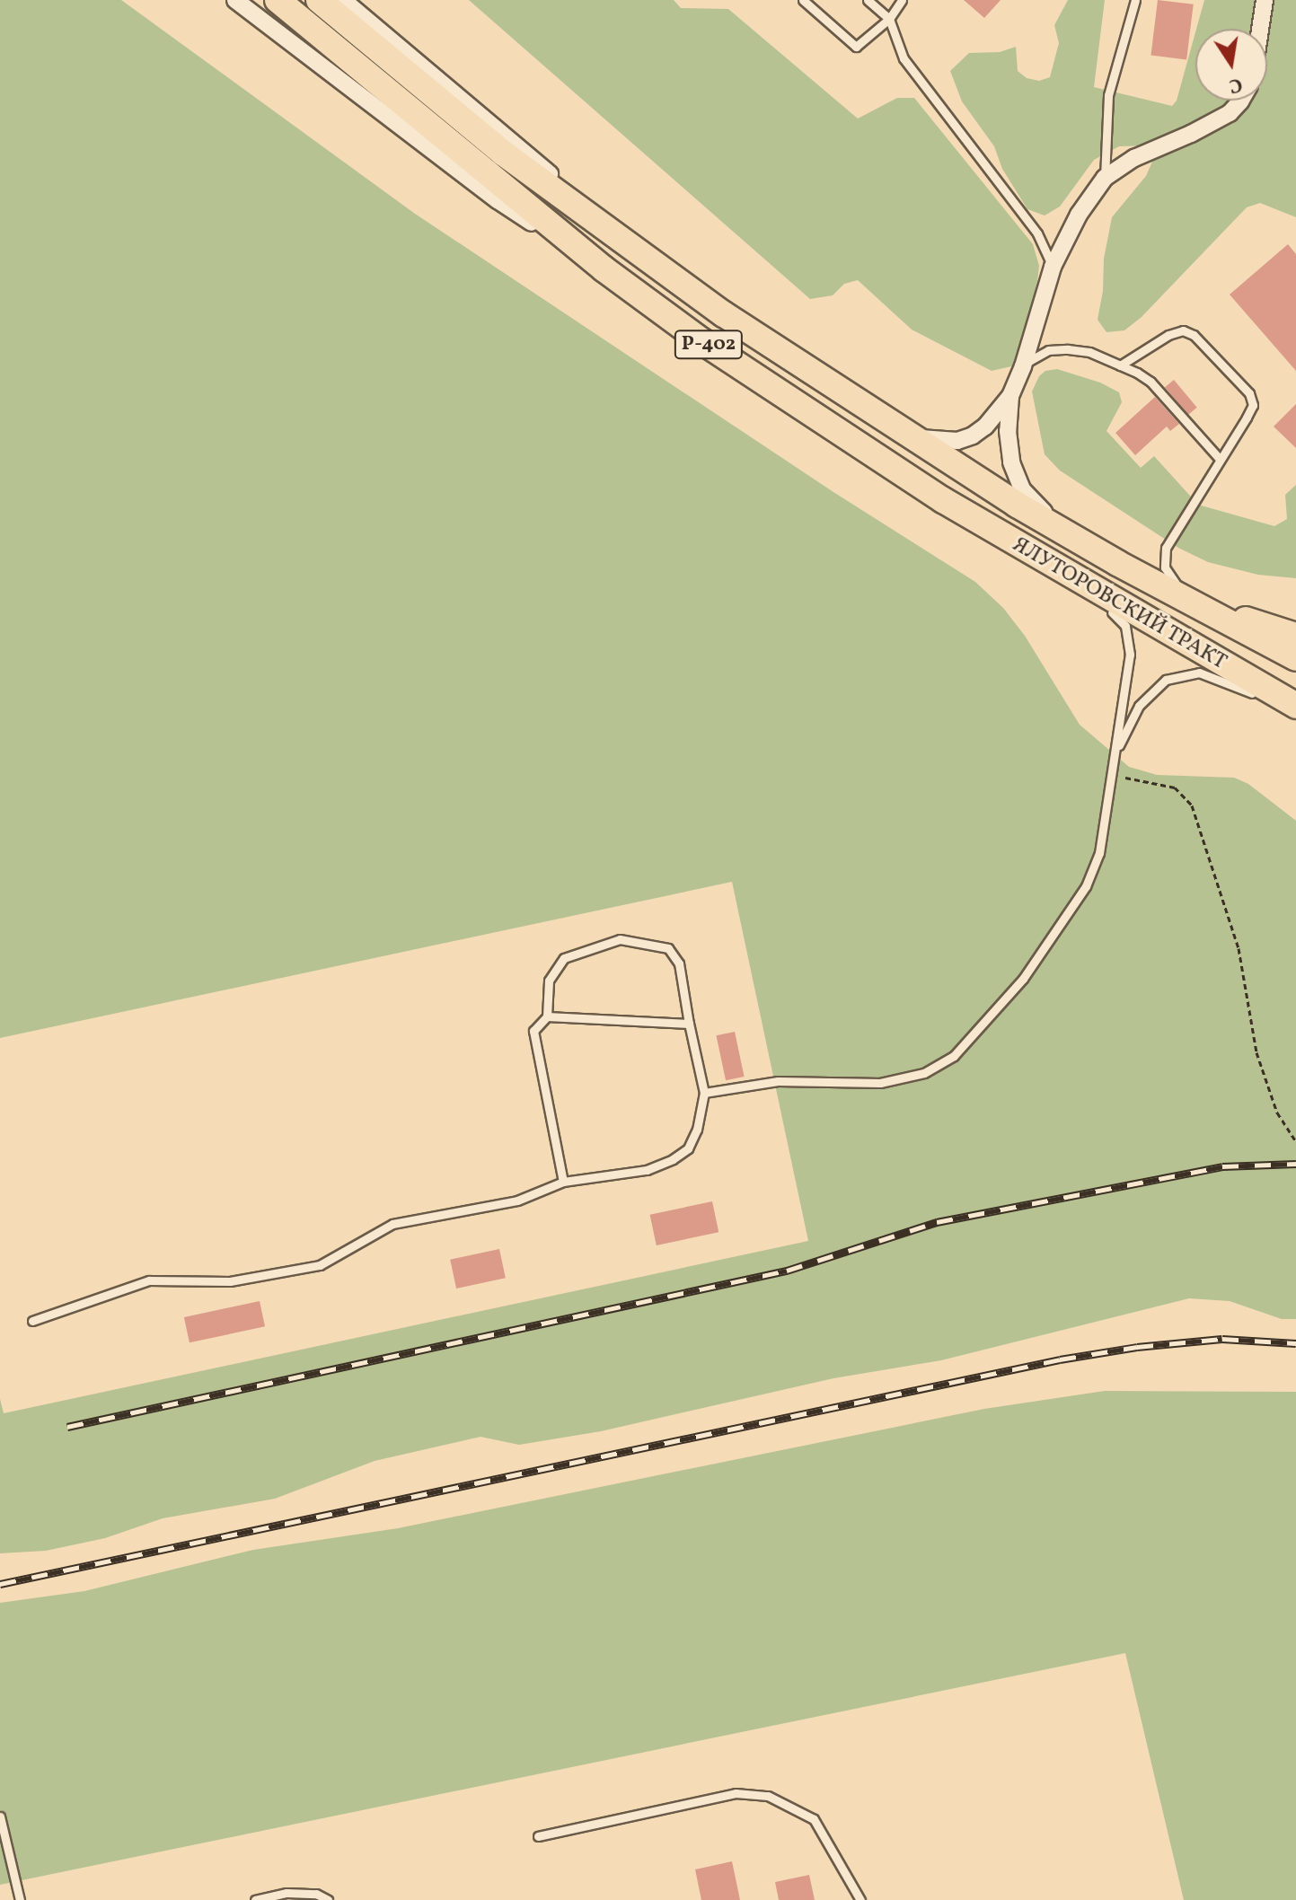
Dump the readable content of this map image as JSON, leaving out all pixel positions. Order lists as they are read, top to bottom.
{
  "streets": {
    "main road": ["Р-402", "ЯЛУТОРОВСКИЙ ТРАКТ"]
  },
  "crossings": [
    ["Р-402", "ЯЛУТОРОВСКИЙ ТРАКТ"]
  ],
  "north": "bottom"
}
